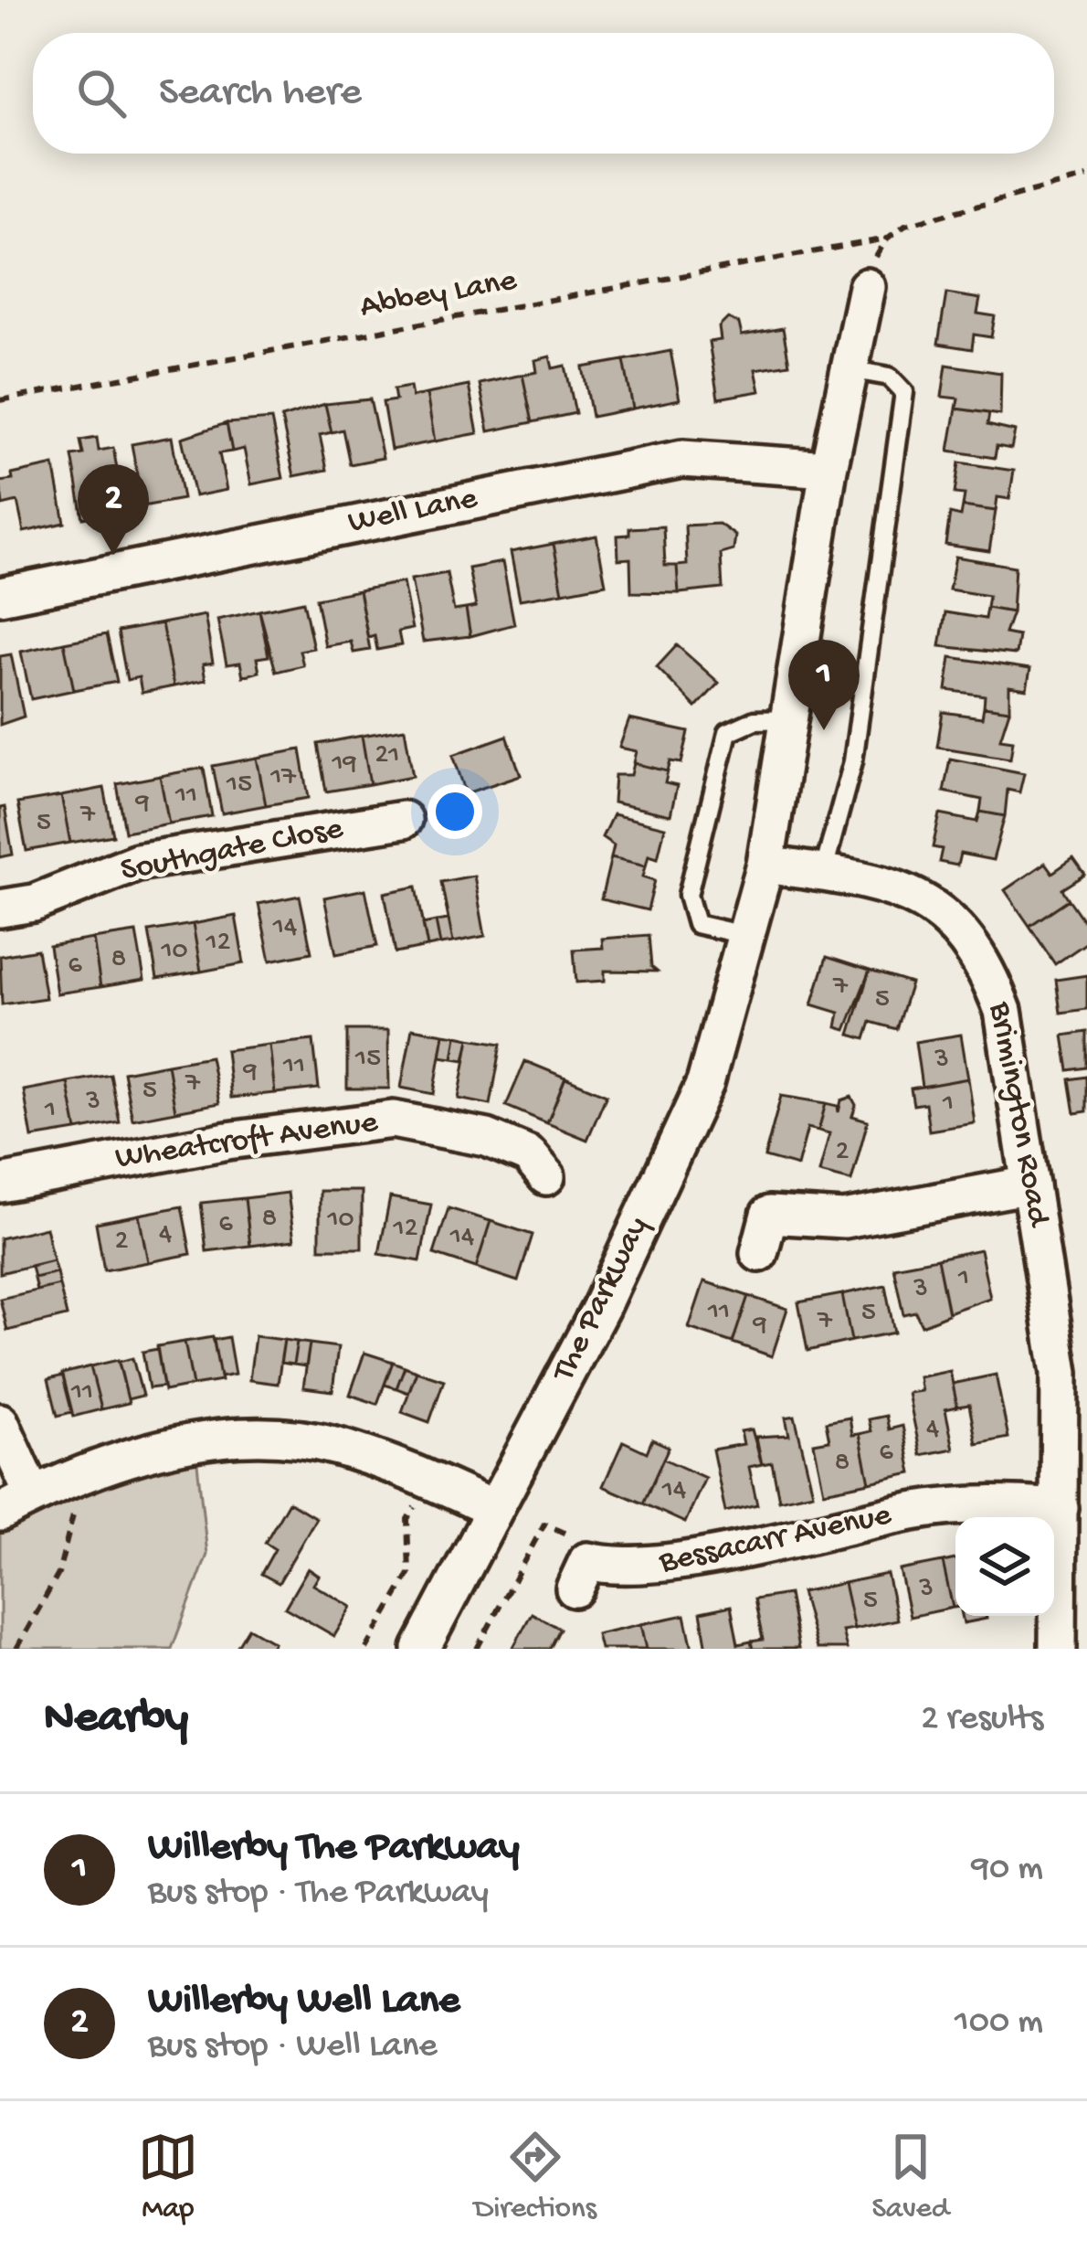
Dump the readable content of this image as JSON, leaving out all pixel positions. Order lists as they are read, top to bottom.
{
  "streets": {
    "street": [
      "Well Lane",
      "Southgate Close",
      "Brimington Road",
      "Wheatcroft Avenue",
      "The Parkway",
      "Bessacarr Avenue"
    ],
    "path": ["Abbey Lane"]
  },
  "crossings": [
    ["Well Lane", "The Parkway"],
    ["Brimington Road", "The Parkway"],
    ["Brimington Road", "Bessacarr Avenue"]
  ],
  "house_numbers": [
    "21",
    "19",
    "17",
    "15",
    "11",
    "9",
    "7",
    "5",
    "14",
    "12",
    "10",
    "8",
    "6",
    "7",
    "5",
    "15",
    "3",
    "11",
    "9",
    "7",
    "5",
    "3",
    "1",
    "1",
    "2",
    "8",
    "10",
    "6",
    "12",
    "4",
    "14",
    "2",
    "1",
    "3",
    "11",
    "5",
    "7",
    "9",
    "11",
    "4",
    "6",
    "8",
    "14",
    "3",
    "5"
  ],
  "page": {
    "search": "Search here",
    "pins": ["2", "1"],
    "heading": ["Nearby", "2 results"],
    "list": [
      {
        "mark": "1",
        "name": "Willerby The Parkway",
        "note": "Bus stop · The Parkway",
        "value": "90 m"
      },
      {
        "mark": "2",
        "name": "Willerby Well Lane",
        "note": "Bus stop · Well Lane",
        "value": "100 m"
      }
    ],
    "nav": ["Map", "Directions", "Saved"]
  }
}
